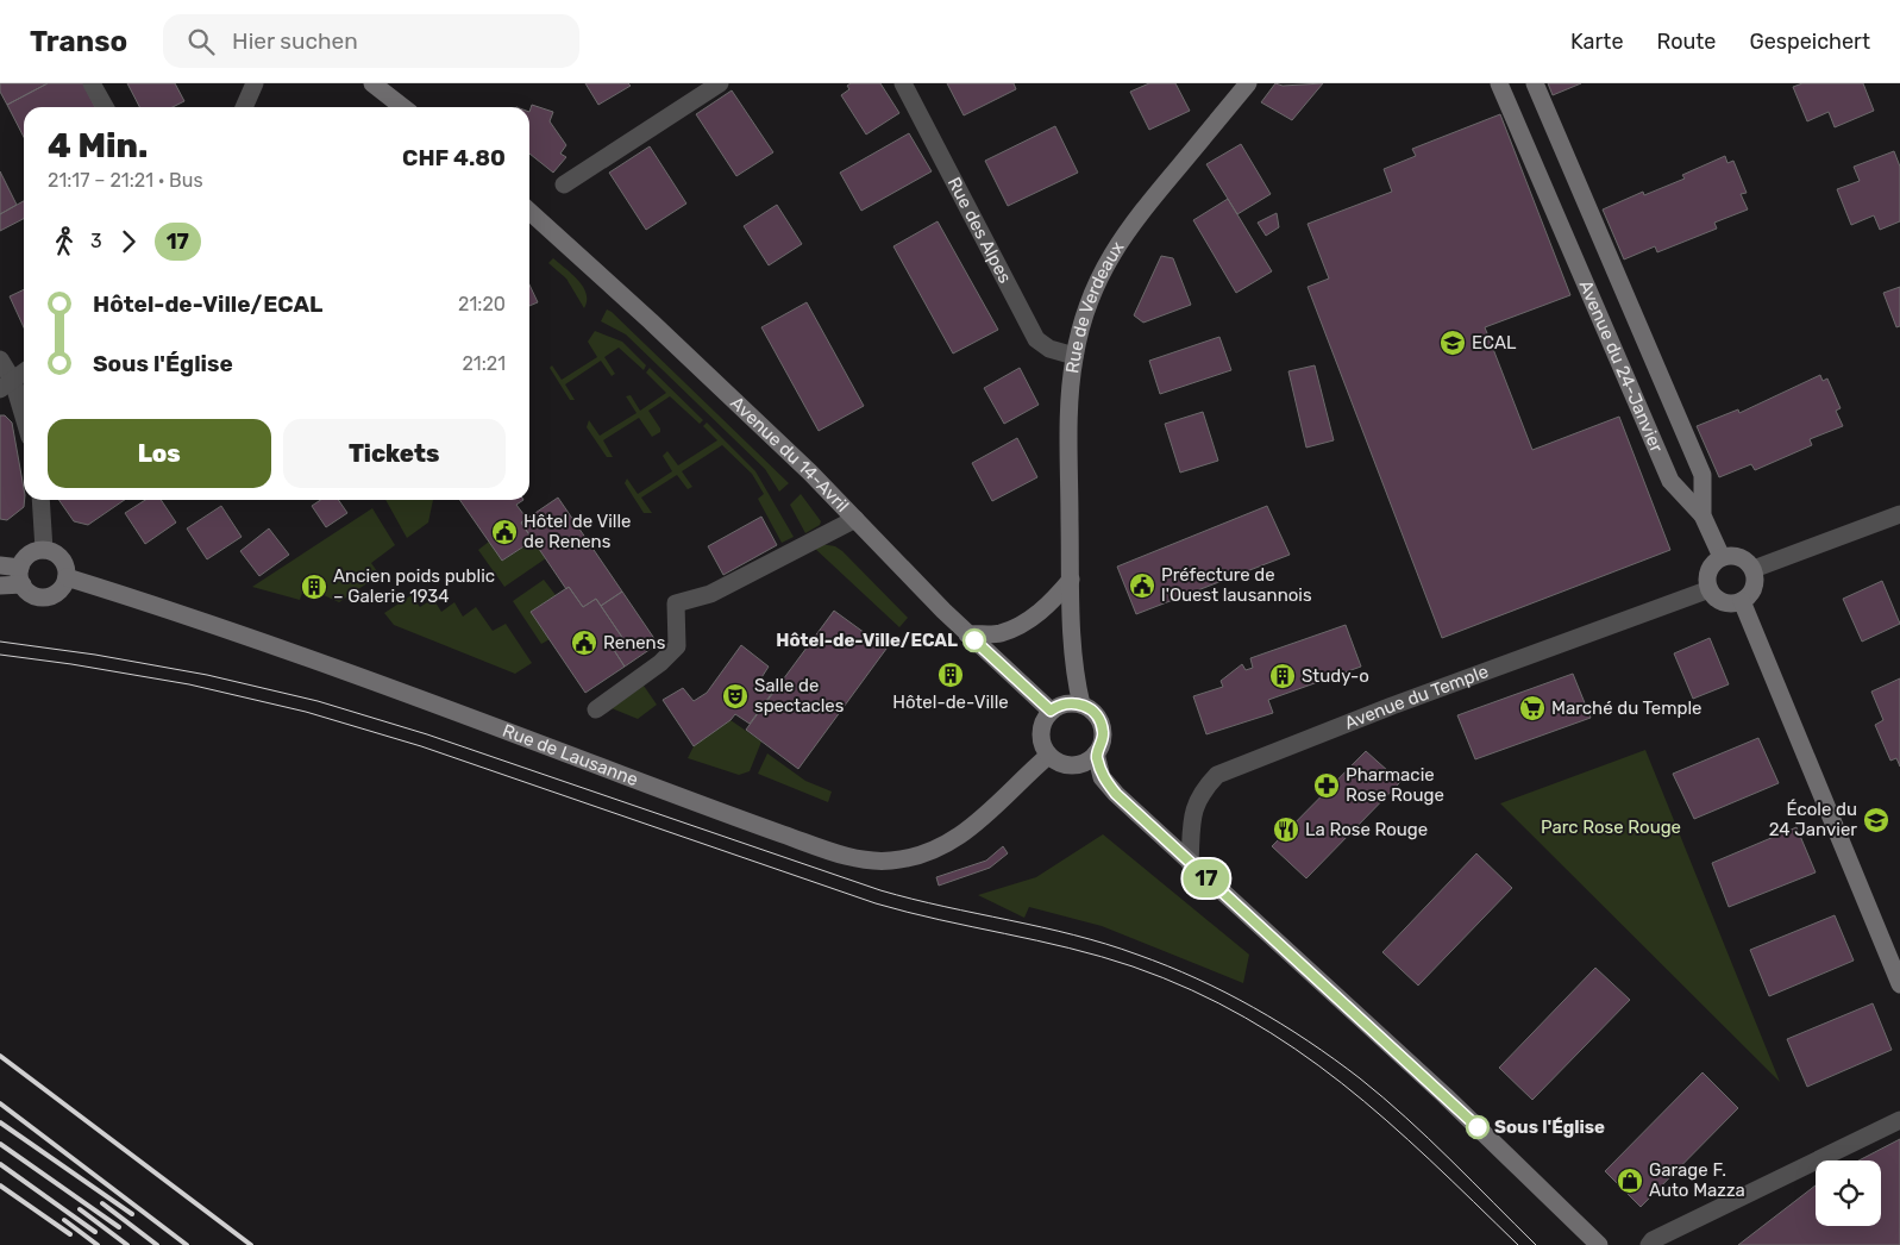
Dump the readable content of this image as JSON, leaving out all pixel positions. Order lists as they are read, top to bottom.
{
  "streets": {
    "street": [
      "Rue des Alpes",
      "Rue de Verdeaux",
      "Avenue du 24-Janvier",
      "Avenue du 14-Avril",
      "Avenue du Temple",
      "Rue de Lausanne"
    ]
  },
  "crossings": [
    ["Rue des Alpes", "Rue de Verdeaux"],
    ["Rue de Verdeaux", "Avenue du 14-Avril"],
    ["Rue de Verdeaux", "Rue de Lausanne"],
    ["Avenue du 24-Janvier", "Avenue du Temple"],
    ["Avenue du 14-Avril", "Rue de Lausanne"]
  ],
  "parks": ["Parc Rose Rouge"],
  "places": {
    "school or university": ["ECAL", "École du 24 Janvier"],
    "public building": ["Hôtel de Ville de Renens", "Préfecture de l'Ouest lausannois", "Renens"],
    "building": ["Ancien poids public – Galerie 1934", "Hôtel-de-Ville", "Study-o"],
    "other": ["Hôtel-de-Ville/ECAL", "Sous l'Église"],
    "theatre": ["Salle de spectacles"],
    "supermarket": ["Marché du Temple"],
    "pharmacy": ["Pharmacie Rose Rouge"],
    "restaurant": ["La Rose Rouge"],
    "shop": ["Garage F. Auto Mazza"]
  },
  "lines": ["bus line 17"],
  "page": {
    "header": "Transo",
    "search": "Hier suchen",
    "nav": ["Karte", "Route", "Gespeichert"],
    "on_map": "17",
    "heading": ["4 Min.", "21:17 – 21:21 · Bus", "CHF 4.80"],
    "legs": ["3", "17"],
    "list": [
      {
        "name": "Hôtel-de-Ville/ECAL",
        "value": "21:20"
      },
      {
        "name": "Sous l'Église",
        "value": "21:21"
      }
    ],
    "buttons": ["Los", "Tickets"]
  }
}
